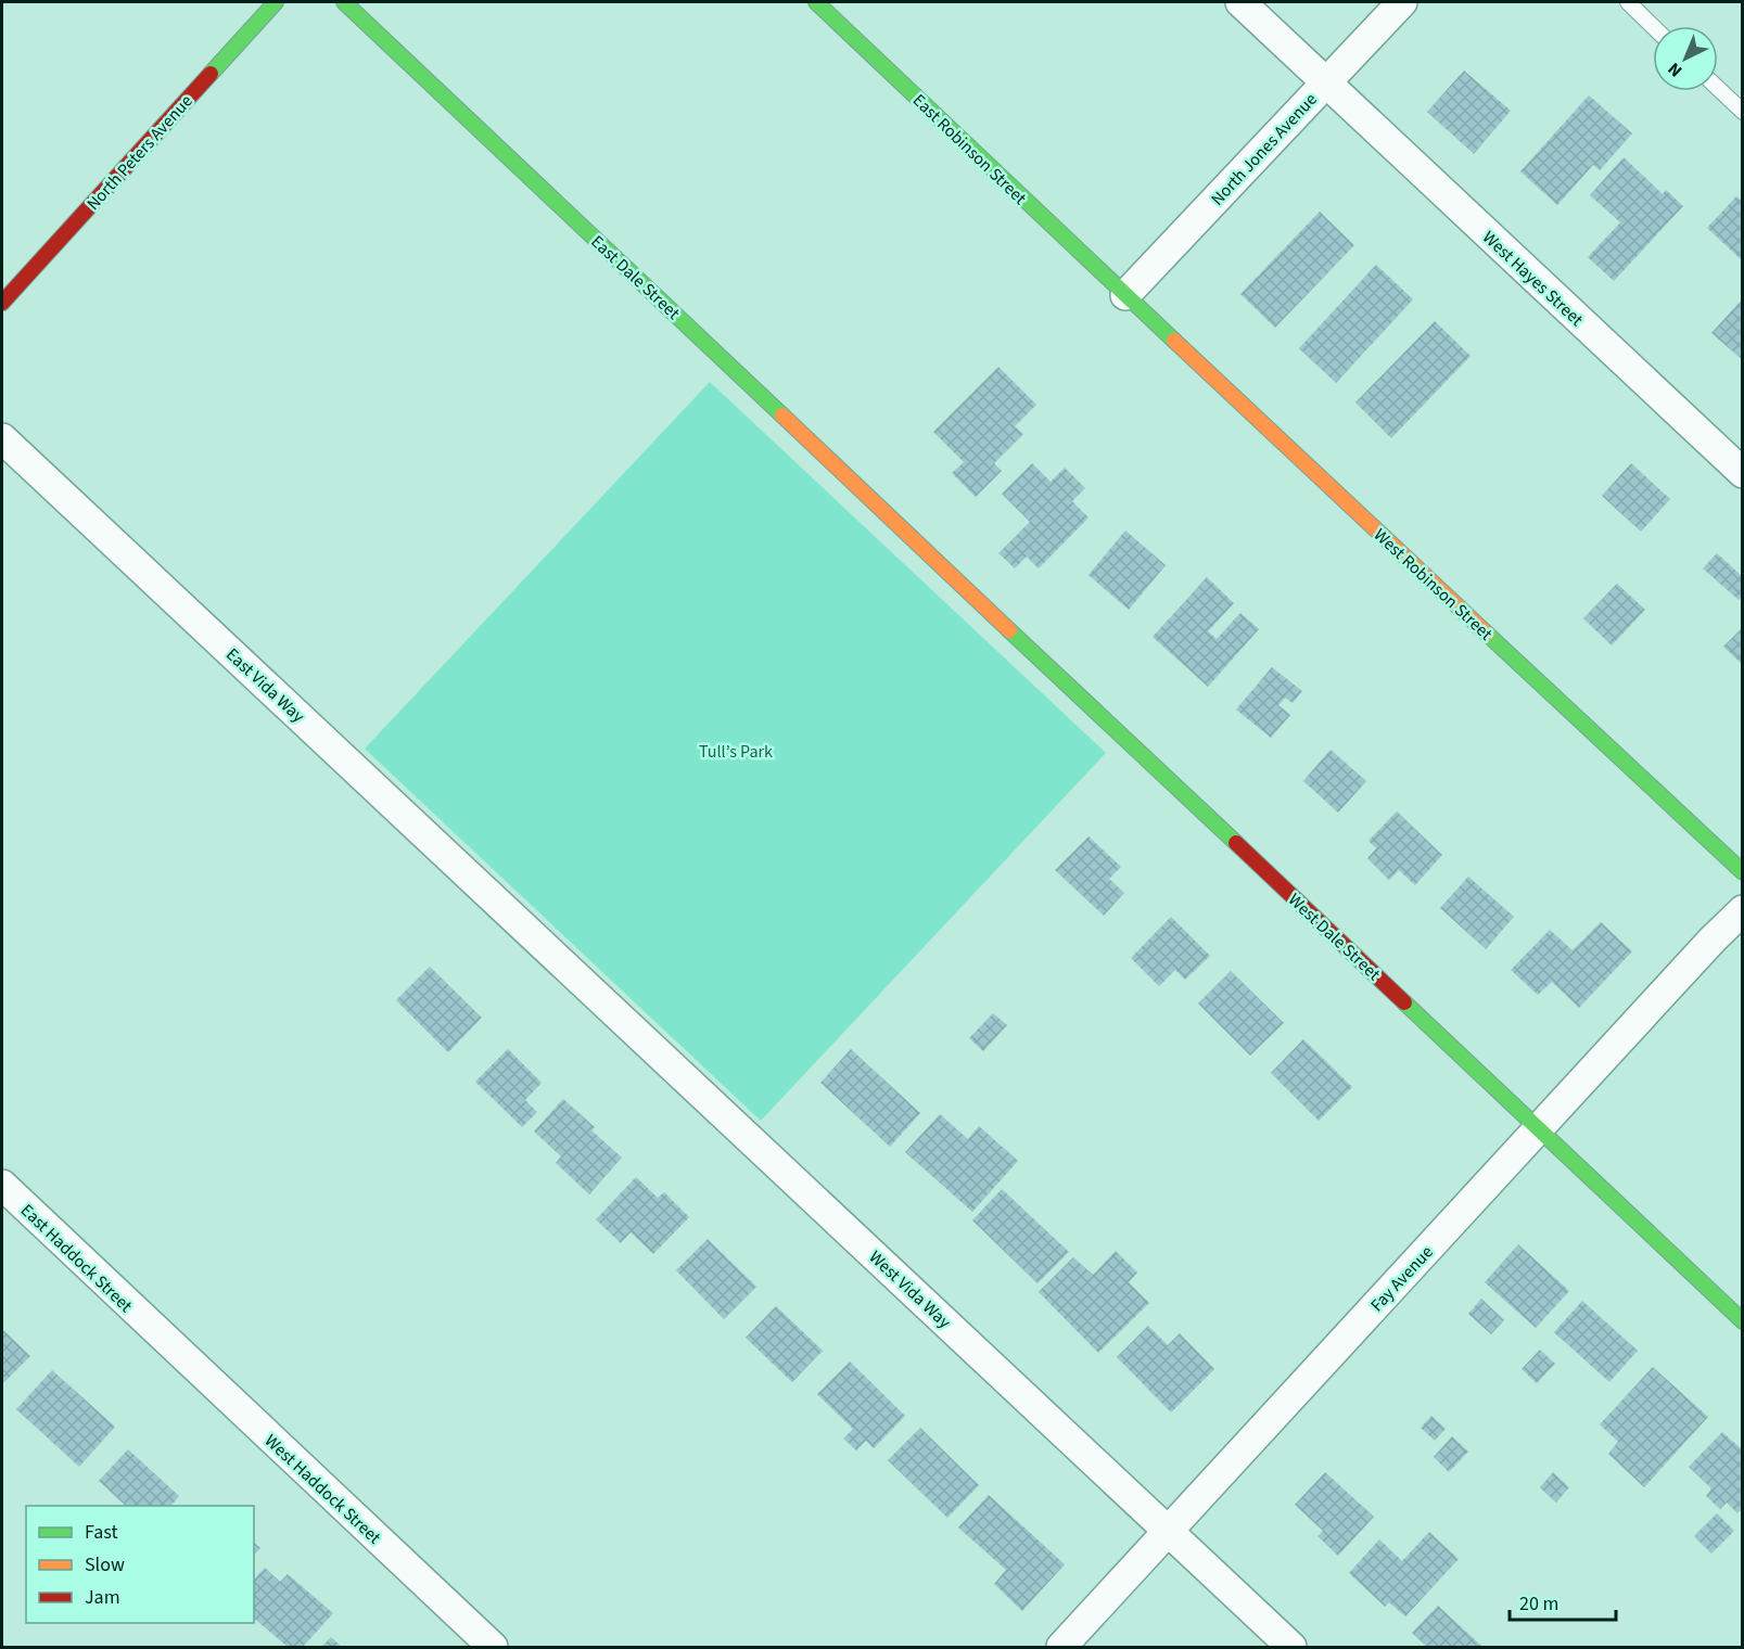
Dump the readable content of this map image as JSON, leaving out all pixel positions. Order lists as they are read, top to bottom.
{
  "streets": {
    "street": [
      "East Robinson Street",
      "North Jones Avenue",
      "North Peters Avenue",
      "East Dale Street",
      "West Hayes Street",
      "West Robinson Street",
      "East Vida Way",
      "West Dale Street",
      "East Haddock Street",
      "Fay Avenue",
      "West Vida Way",
      "West Haddock Street"
    ]
  },
  "crossings": [
    ["East Robinson Street", "North Jones Avenue"],
    ["East Robinson Street", "West Robinson Street"],
    ["North Jones Avenue", "West Hayes Street"],
    ["North Jones Avenue", "West Robinson Street"],
    ["East Dale Street", "West Dale Street"],
    ["East Vida Way", "West Vida Way"],
    ["West Dale Street", "Fay Avenue"],
    ["East Haddock Street", "West Haddock Street"],
    ["Fay Avenue", "West Vida Way"]
  ],
  "parks": ["Tull’s Park"],
  "legend": ["Fast", "Slow", "Jam"],
  "scale_bar": "20 m",
  "north": "bottom left"
}
